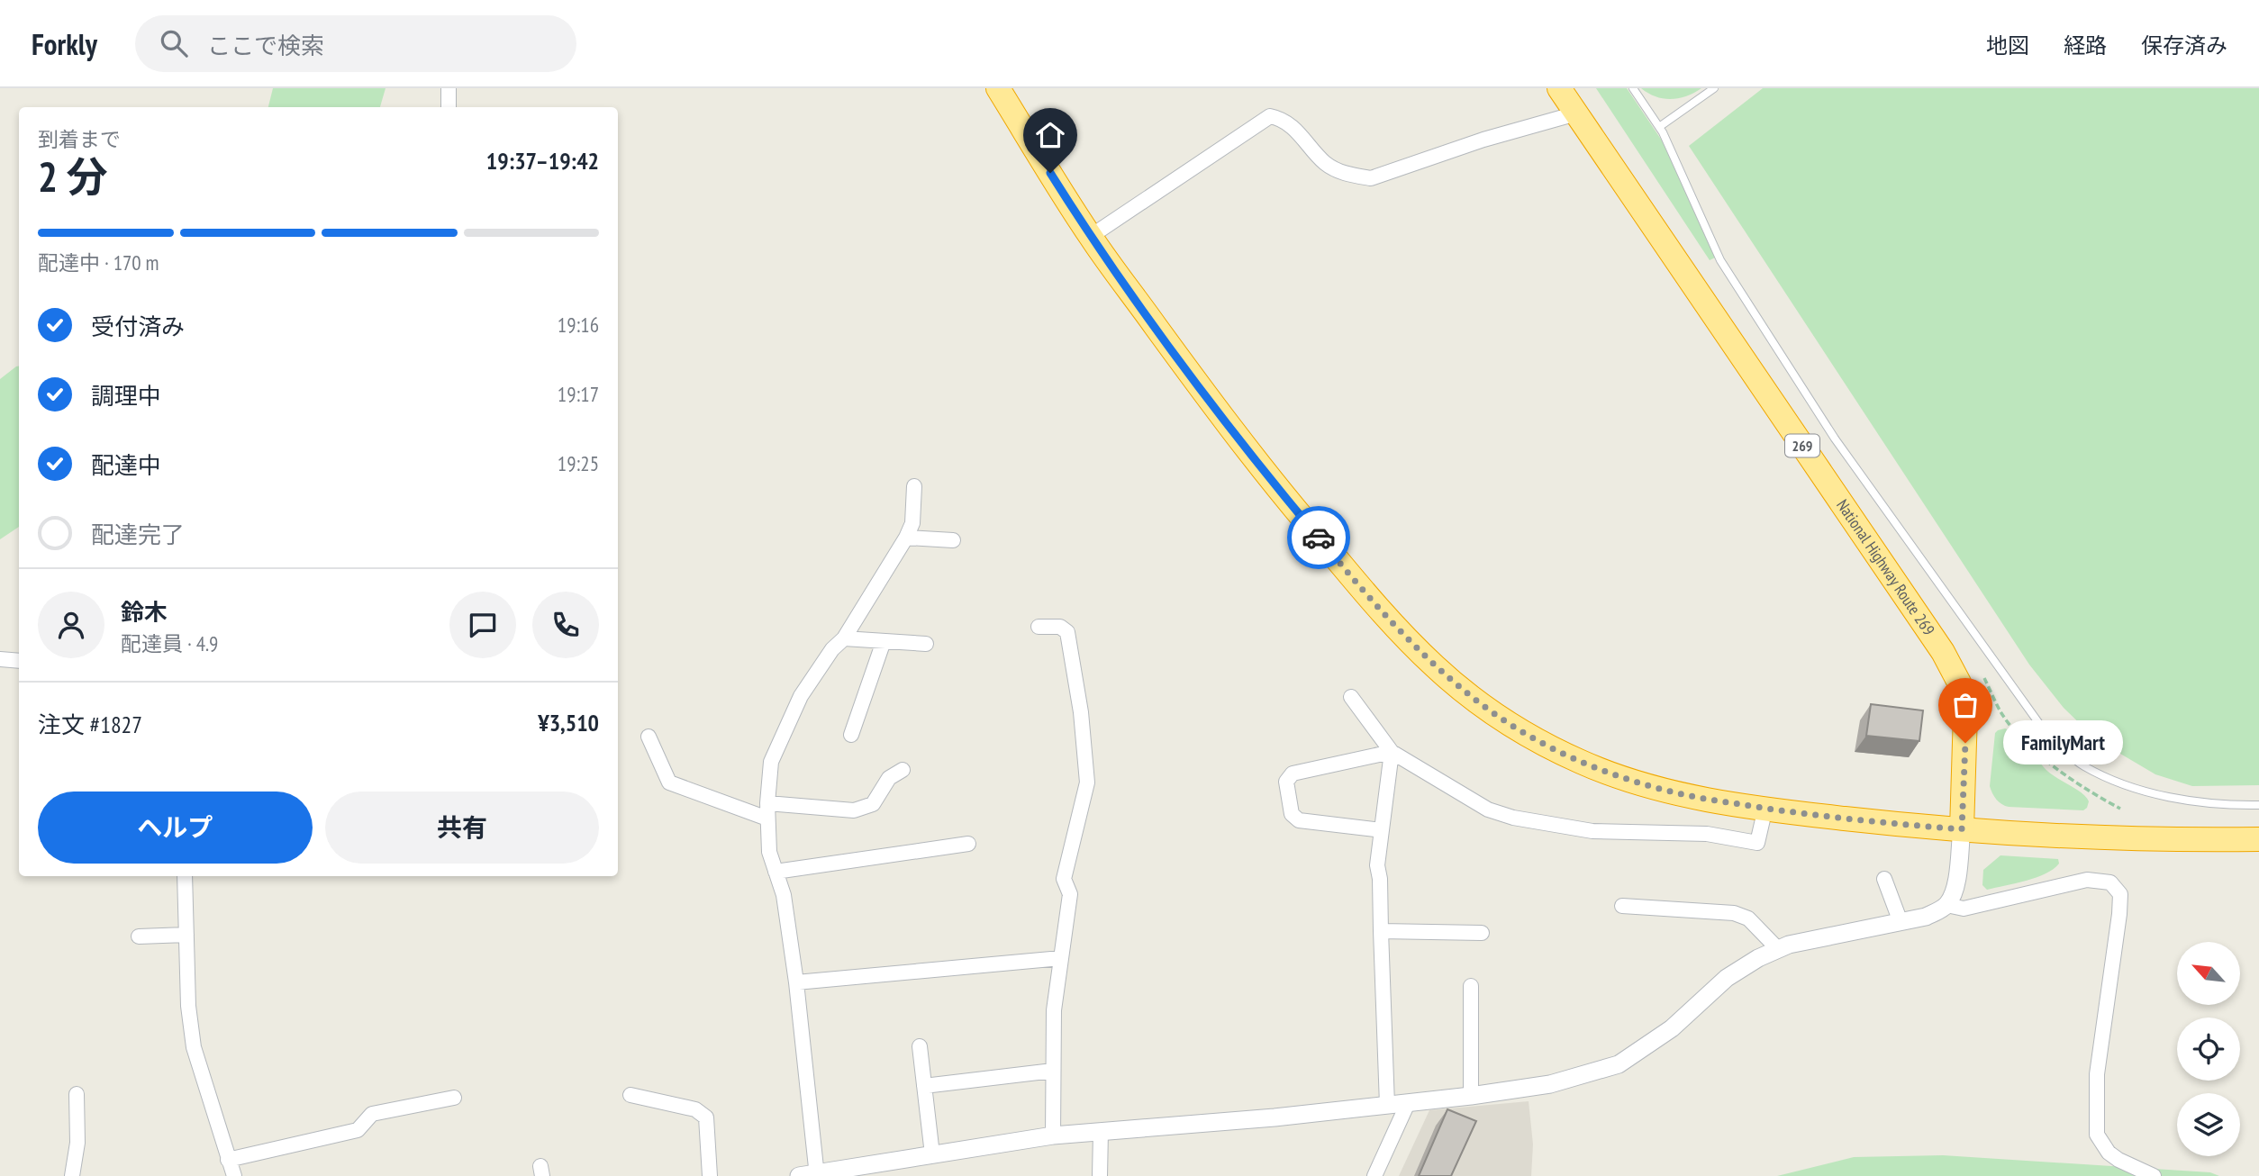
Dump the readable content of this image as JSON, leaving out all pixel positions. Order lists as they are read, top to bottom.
{
  "streets": {
    "highway": ["269", "National Highway Route 269"]
  },
  "places": ["FamilyMart"],
  "north": "top left",
  "page": {
    "header": "Forkly",
    "search": "ここで検索",
    "nav": ["地図", "経路", "保存済み"],
    "heading": ["2 分", "到着まで", "19:37–19:42"],
    "panel": [
      "鈴木",
      "配達員 · 4.9",
      "注文 #1827",
      "¥3,510"
    ],
    "bar": "配達中 · 170 m",
    "list": [
      ["受付済み", "19:16"],
      ["調理中", "19:17"],
      ["配達中", "19:25"],
      "配達完了"
    ],
    "bubble": "FamilyMart",
    "buttons": ["ヘルプ", "共有"]
  }
}
